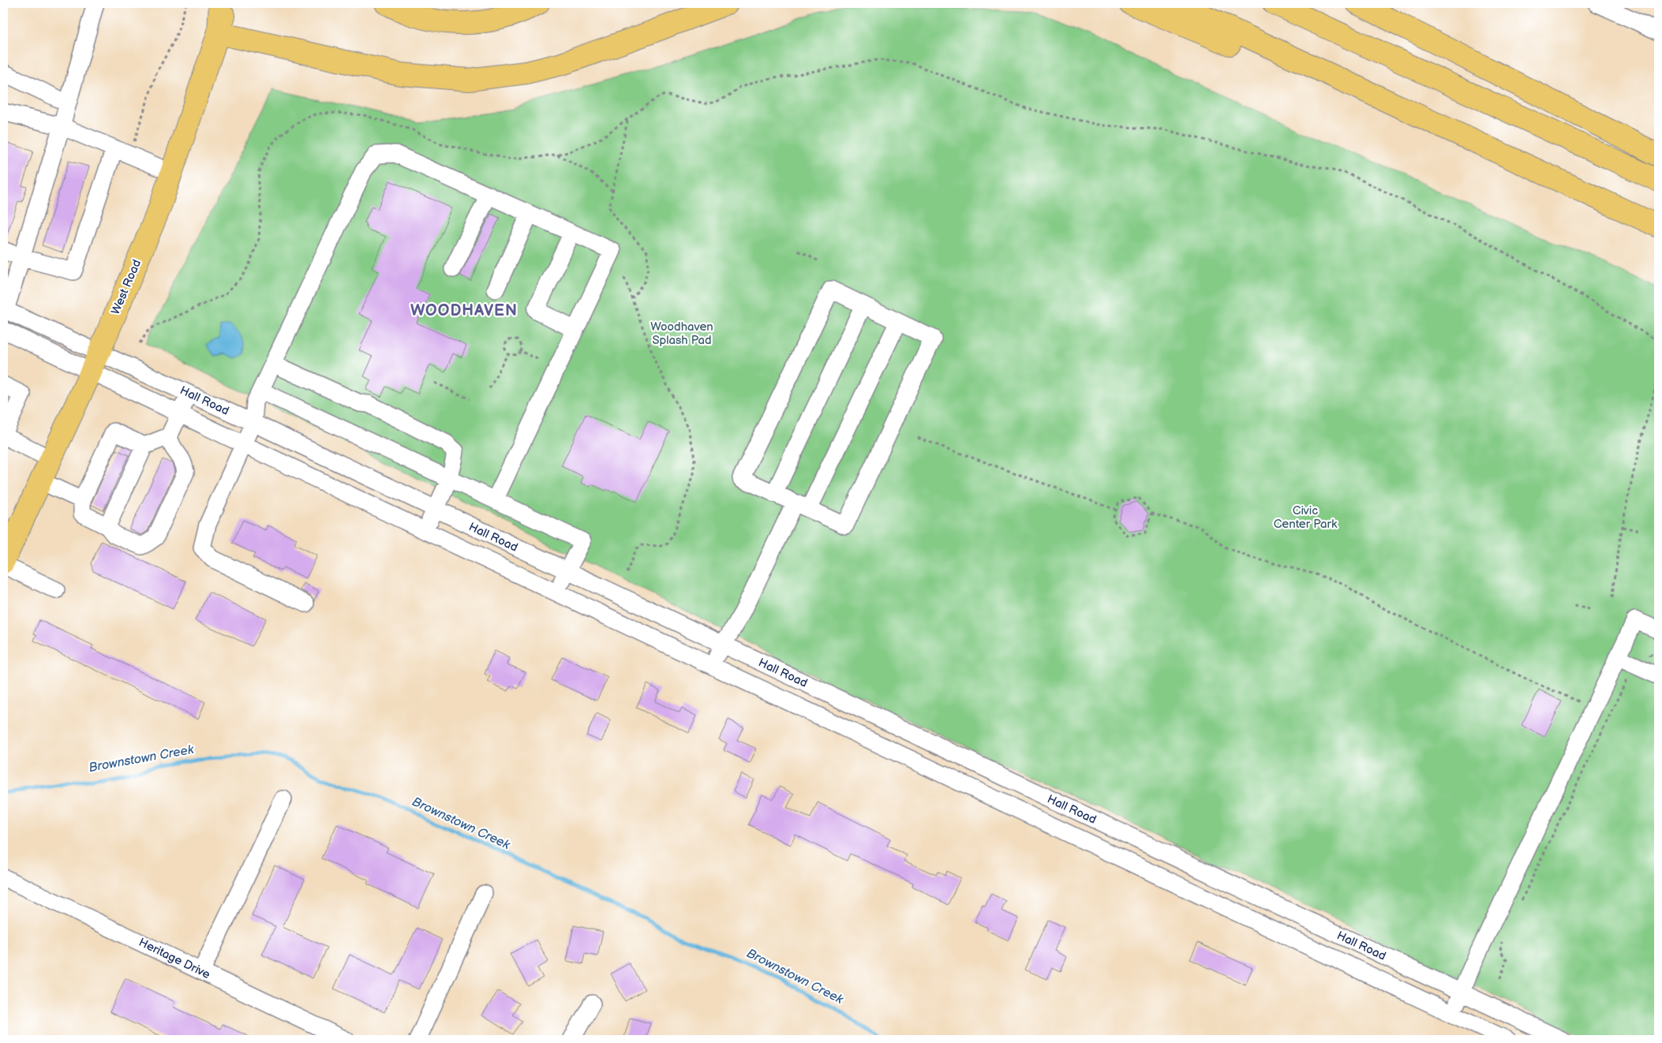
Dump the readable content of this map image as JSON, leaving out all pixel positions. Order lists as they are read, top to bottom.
{
  "streets": {
    "main road": ["West Road"],
    "street": ["Hall Road", "Heritage Drive"]
  },
  "crossings": [
    ["West Road", "Hall Road"]
  ],
  "districts": ["WOODHAVEN"],
  "water": ["Brownstown Creek"],
  "parks": ["Woodhaven Splash Pad", "Civic Center Park"]
}
